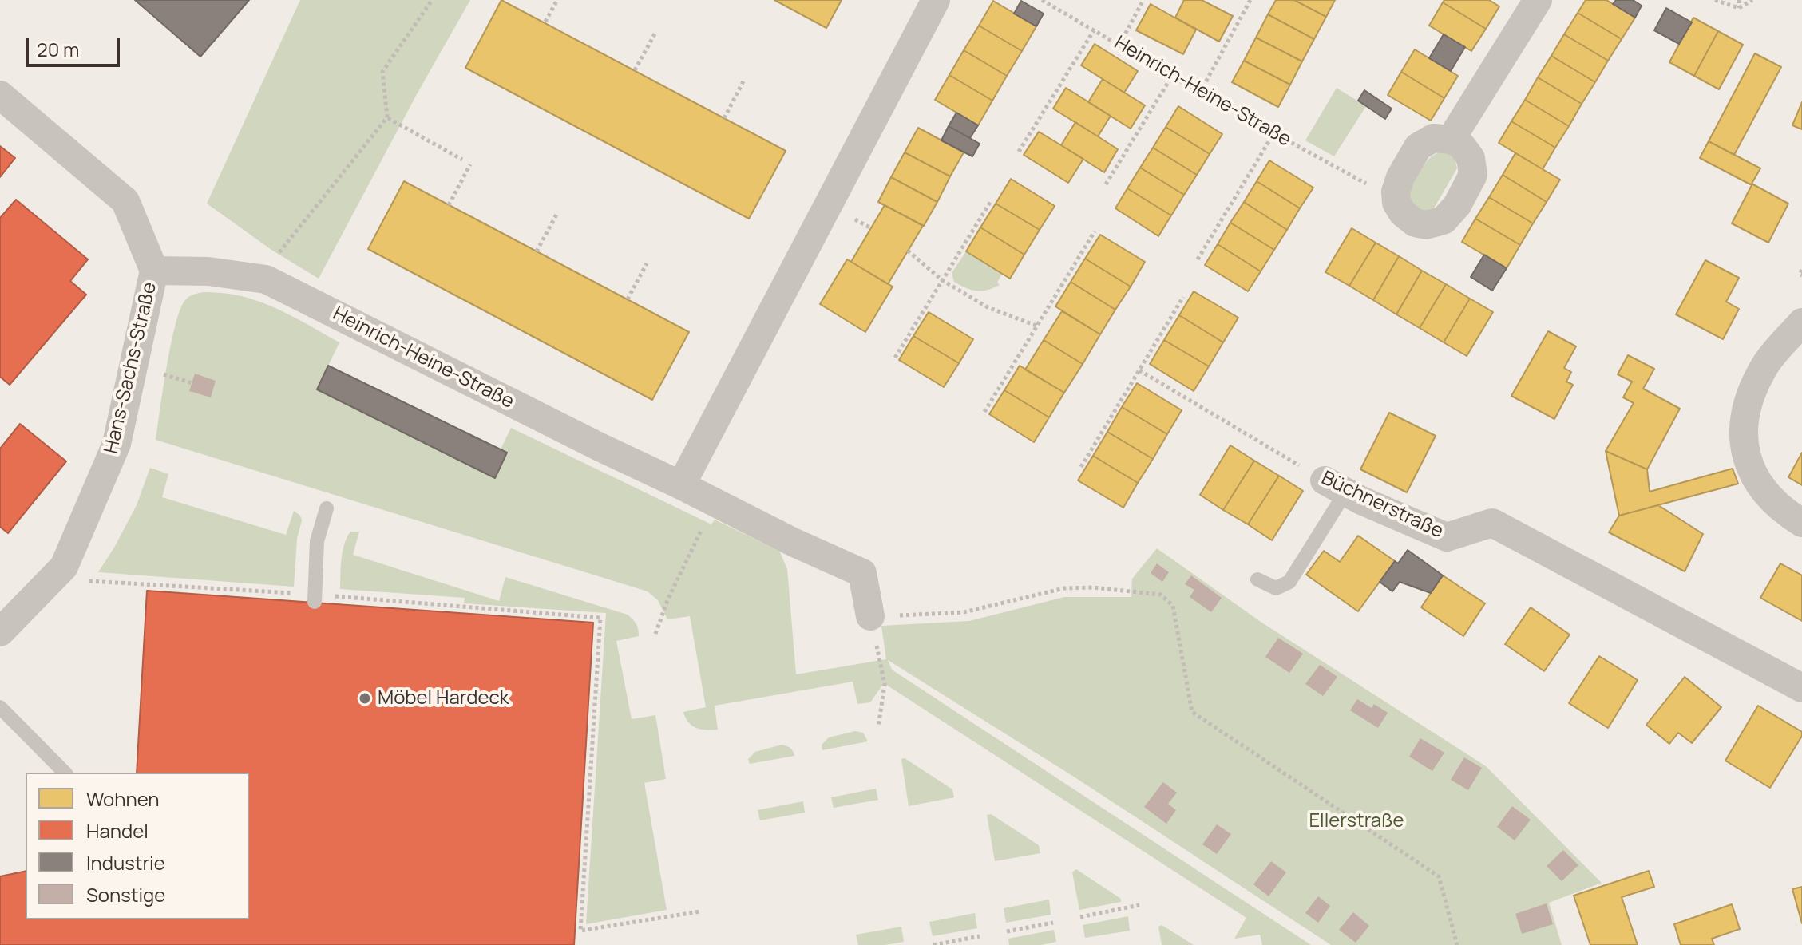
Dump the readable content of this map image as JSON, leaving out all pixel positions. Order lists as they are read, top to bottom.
{
  "streets": {
    "street": ["Heinrich-Heine-Straße", "Hans-Sachs-Straße", "Büchnerstraße"]
  },
  "crossings": [
    ["Heinrich-Heine-Straße", "Hans-Sachs-Straße"]
  ],
  "parks": ["Ellerstraße"],
  "places": ["Möbel Hardeck"],
  "legend": [
    "Wohnen",
    "Handel",
    "Industrie",
    "Sonstige"
  ],
  "scale_bar": "20 m"
}
